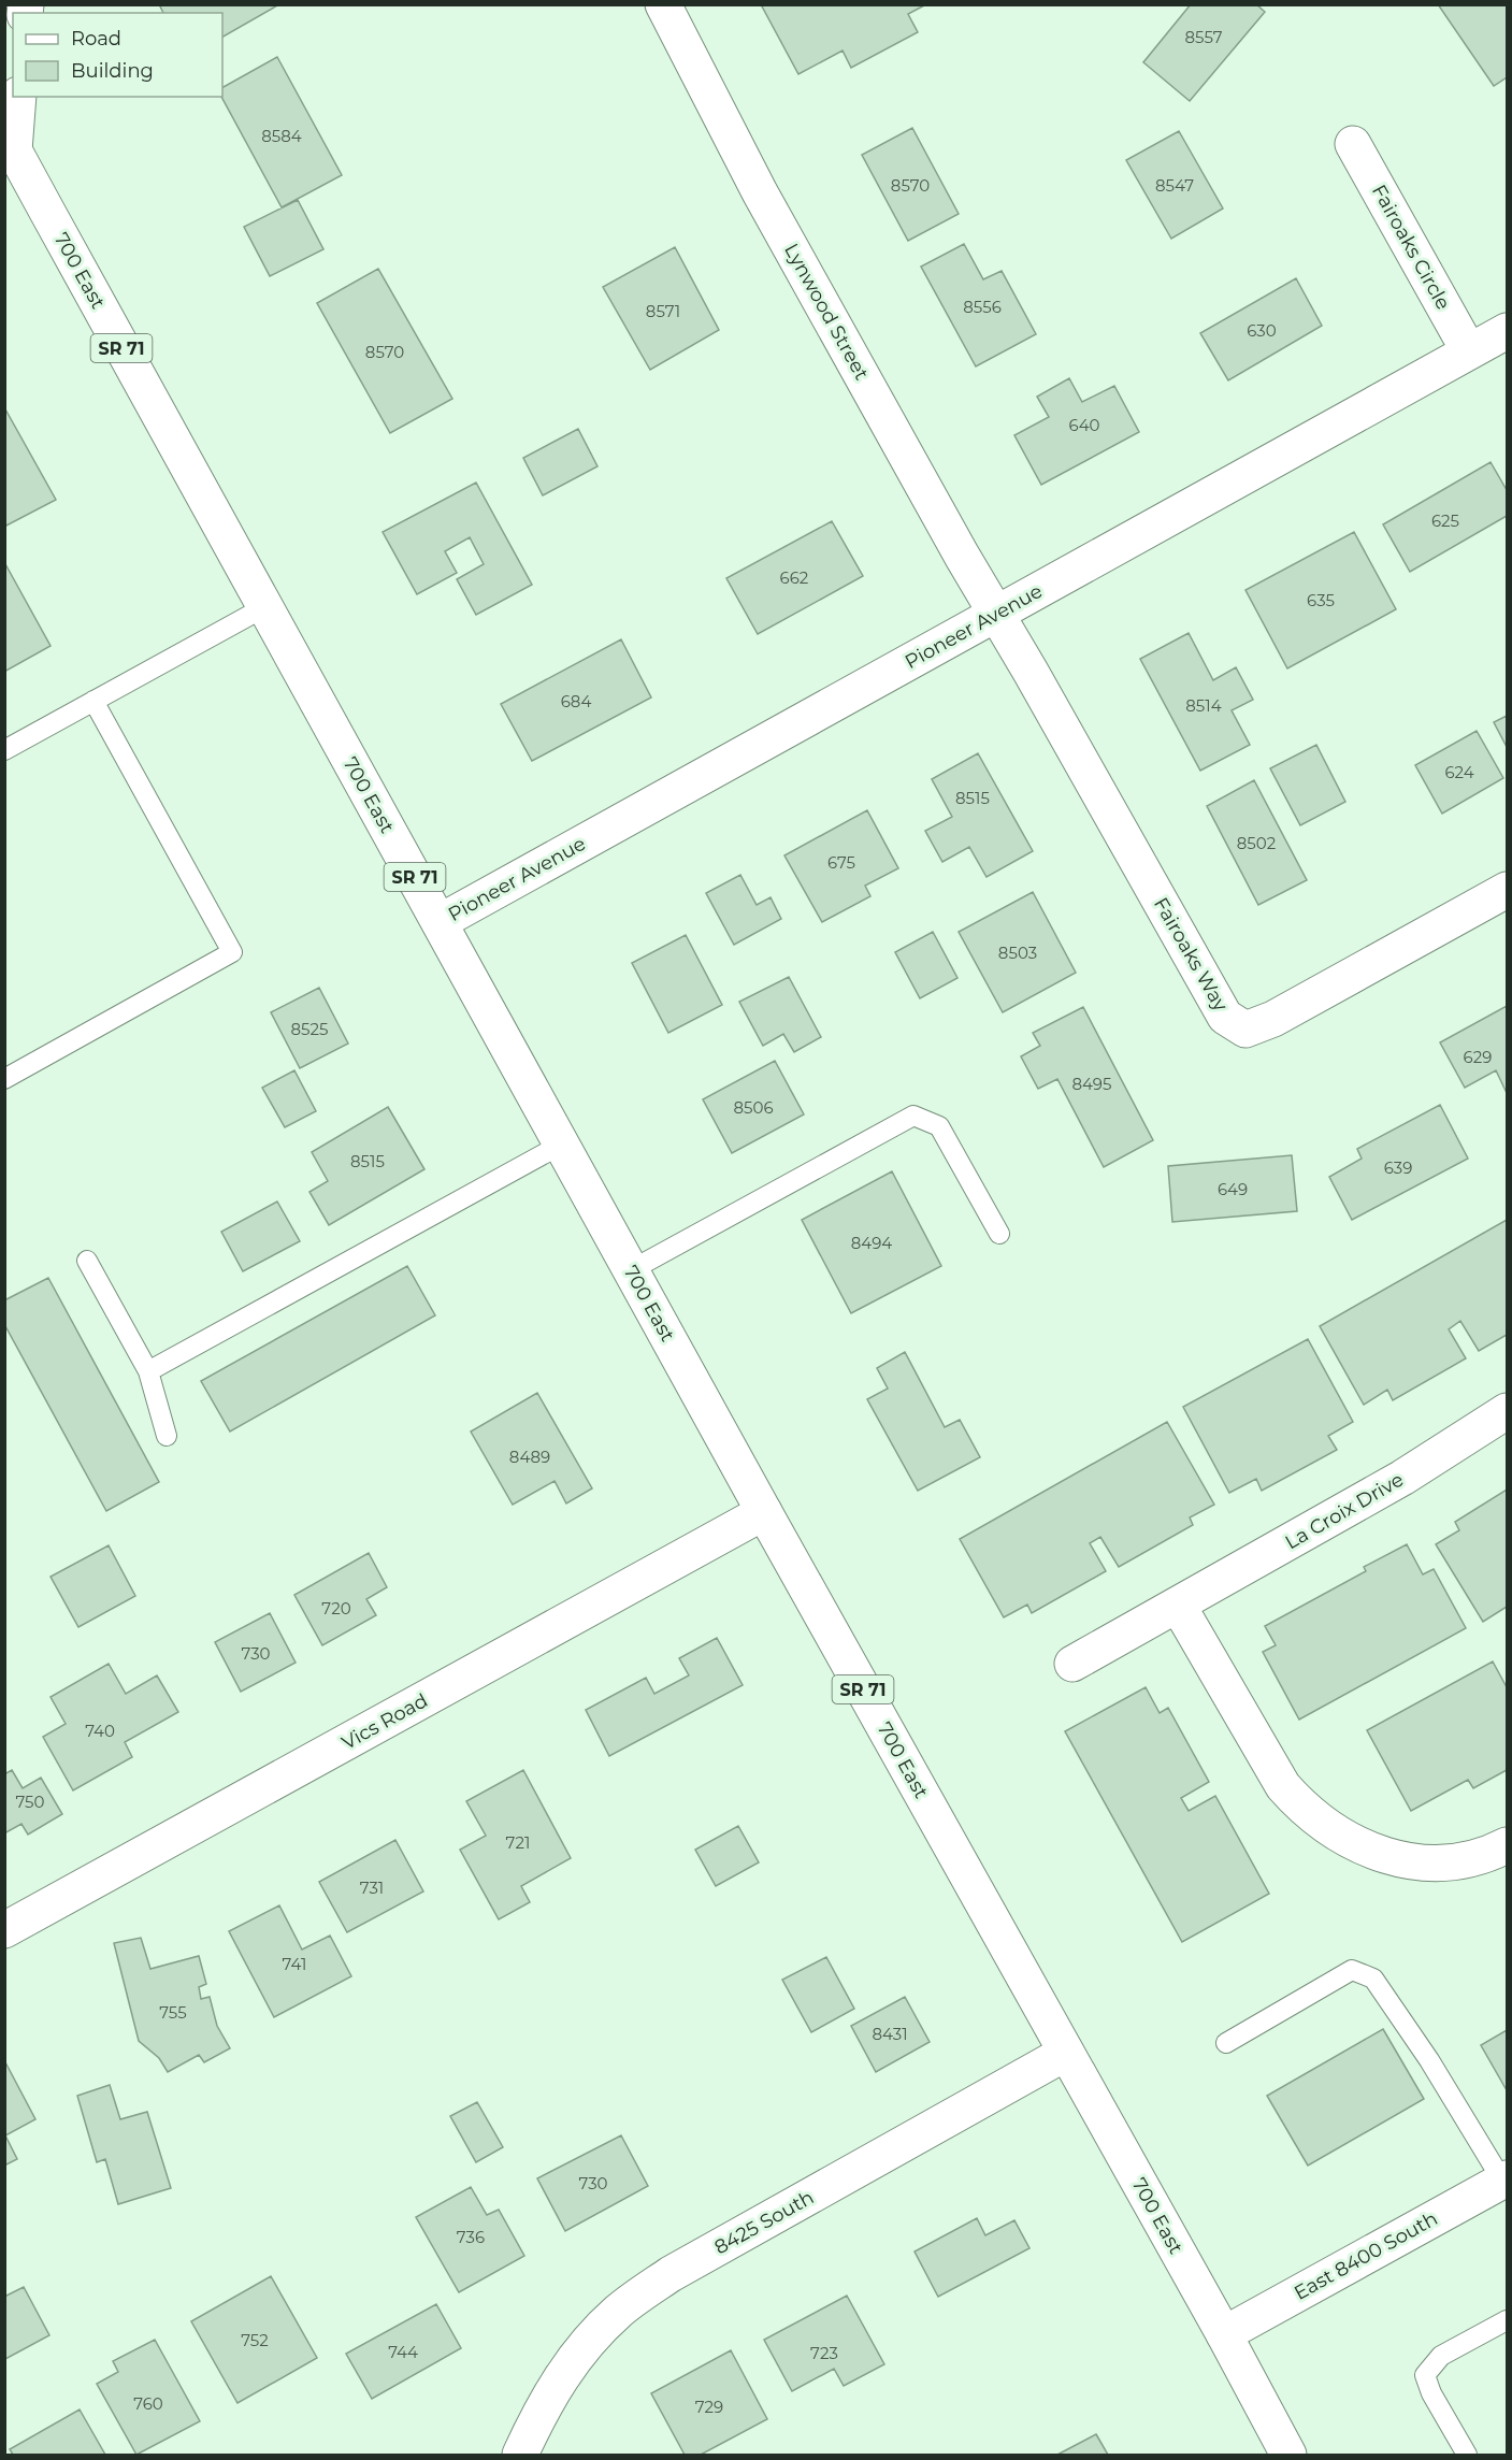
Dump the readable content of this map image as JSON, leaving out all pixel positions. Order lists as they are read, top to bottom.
{
  "streets": {
    "street": [
      "Fairoaks Circle",
      "700 East",
      "Lynwood Street",
      "SR 71",
      "Pioneer Avenue",
      "Fairoaks Way",
      "La Croix Drive",
      "Vics Road",
      "8425 South",
      "East 8400 South"
    ]
  },
  "crossings": [
    ["Fairoaks Circle", "Pioneer Avenue"],
    ["700 East", "Pioneer Avenue"],
    ["700 East", "Vics Road"],
    ["700 East", "8425 South"],
    ["700 East", "East 8400 South"],
    ["Lynwood Street", "Pioneer Avenue"],
    ["Lynwood Street", "Fairoaks Way"],
    ["Pioneer Avenue", "Fairoaks Way"]
  ],
  "house_numbers": [
    "8557",
    "8584",
    "8570",
    "8547",
    "8556",
    "8571",
    "630",
    "8570",
    "640",
    "625",
    "662",
    "635",
    "684",
    "8514",
    "624",
    "8515",
    "8502",
    "675",
    "8503",
    "8525",
    "629",
    "8495",
    "8506",
    "8515",
    "639",
    "649",
    "8494",
    "8489",
    "720",
    "730",
    "740",
    "750",
    "721",
    "731",
    "741",
    "755",
    "8431",
    "730",
    "736",
    "752",
    "744",
    "723",
    "760",
    "729"
  ],
  "legend": ["Road", "Building"]
}
